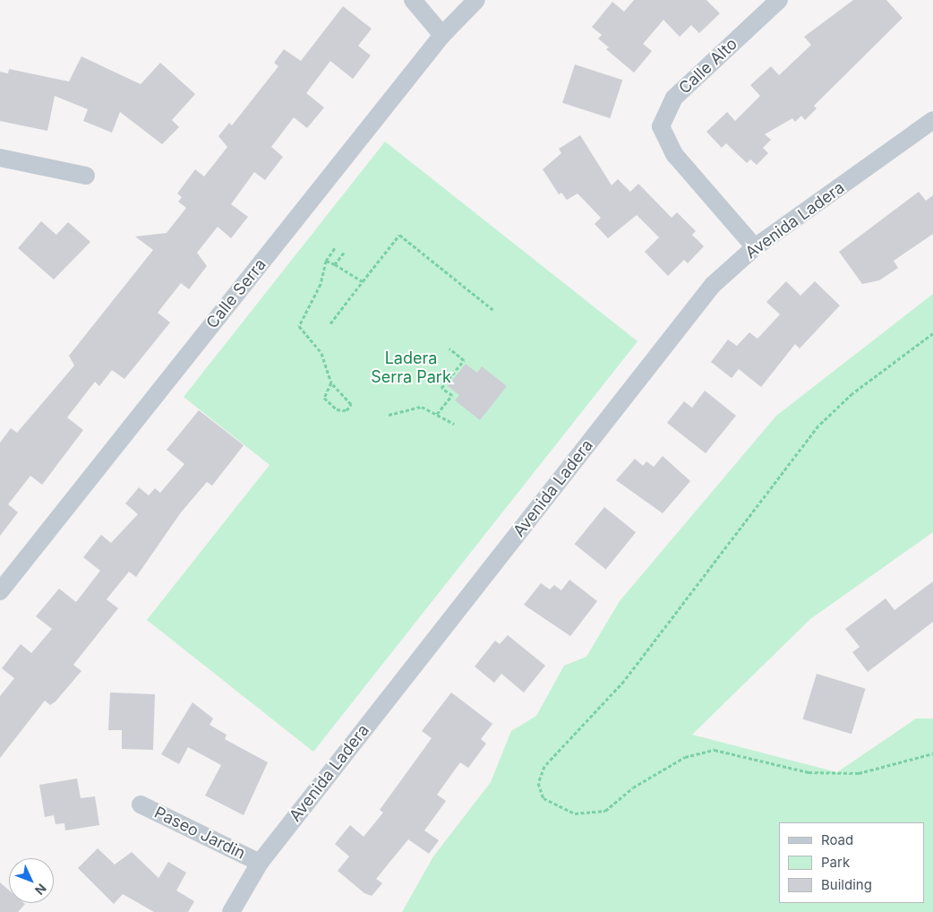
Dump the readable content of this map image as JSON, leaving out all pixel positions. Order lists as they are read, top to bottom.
{
  "streets": {
    "street": [
      "Calle Alto",
      "Avenida Ladera",
      "Calle Serra",
      "Paseo Jardin"
    ]
  },
  "crossings": [
    ["Calle Alto", "Avenida Ladera"],
    ["Avenida Ladera", "Paseo Jardin"]
  ],
  "parks": ["Ladera Serra Park"],
  "legend": ["Road", "Park", "Building"],
  "north": "bottom right"
}
